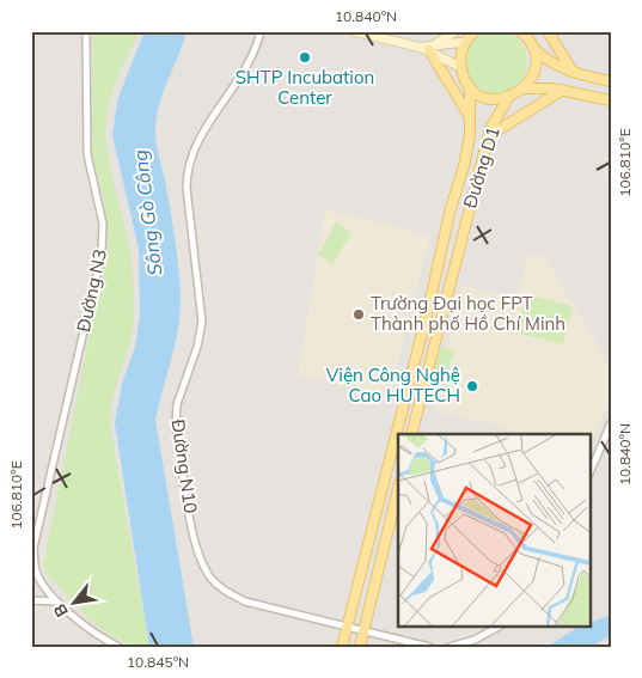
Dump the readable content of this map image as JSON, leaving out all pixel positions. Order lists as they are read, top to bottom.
{
  "streets": {
    "main road": ["Đường D1"],
    "street": ["Đường N3", "Đường N10"]
  },
  "crossings": [
    ["Đường D1", "Đường N10"]
  ],
  "water": ["Sông Gò Công"],
  "places": ["SHTP Incubation Center", "Trường Đại học FPT Thành phố Hồ Chí Minh", "Viện Công Nghệ Cao HUTECH"],
  "north": "bottom left",
  "coordinates": ["10.840°N", "106.810°E", "10.845°N"]
}
